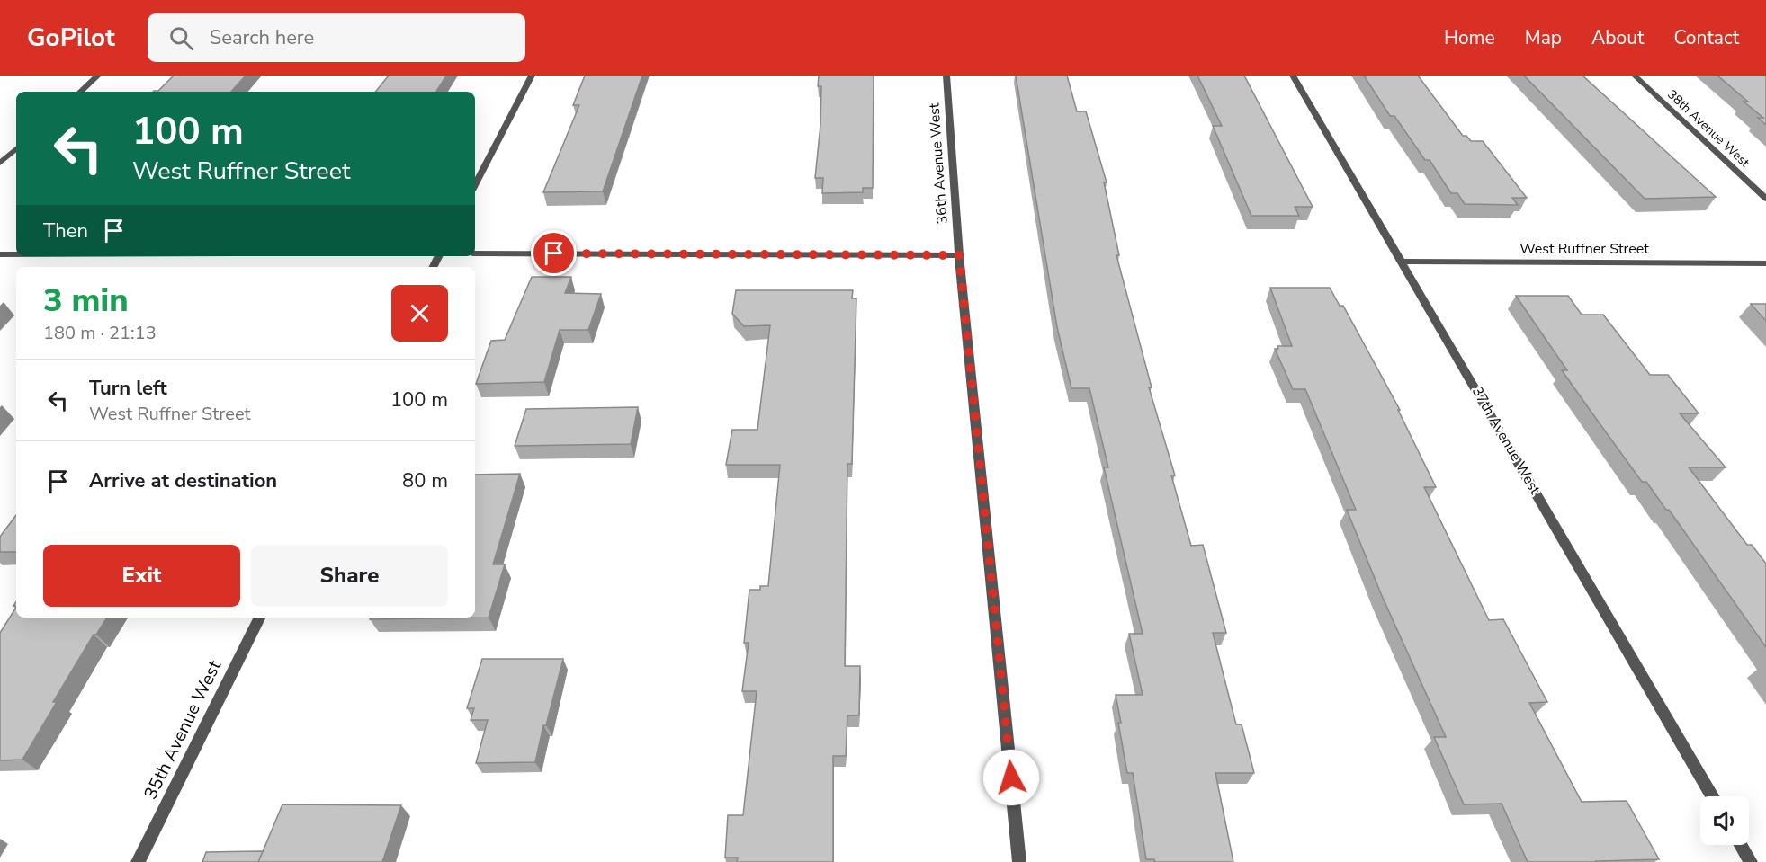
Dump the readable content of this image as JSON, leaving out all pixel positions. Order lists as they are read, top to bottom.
{
  "streets": {
    "street": [
      "38th Avenue West",
      "36th Avenue West",
      "West Ruffner Street",
      "37th Avenue West",
      "35th Avenue West"
    ]
  },
  "crossings": [
    ["West Ruffner Street", "37th Avenue West"]
  ],
  "page": {
    "header": "GoPilot",
    "search": "Search here",
    "nav": [
      "Home",
      "Map",
      "About",
      "Contact"
    ],
    "turn": ["100 m", "West Ruffner Street"],
    "then": "Then",
    "heading": ["3 min", "180 m · 21:13"],
    "list": [
      {
        "name": "Turn left",
        "note": "West Ruffner Street",
        "value": "100 m"
      },
      {
        "name": "Arrive at destination",
        "value": "80 m"
      }
    ],
    "buttons": ["Exit", "Share"]
  }
}
